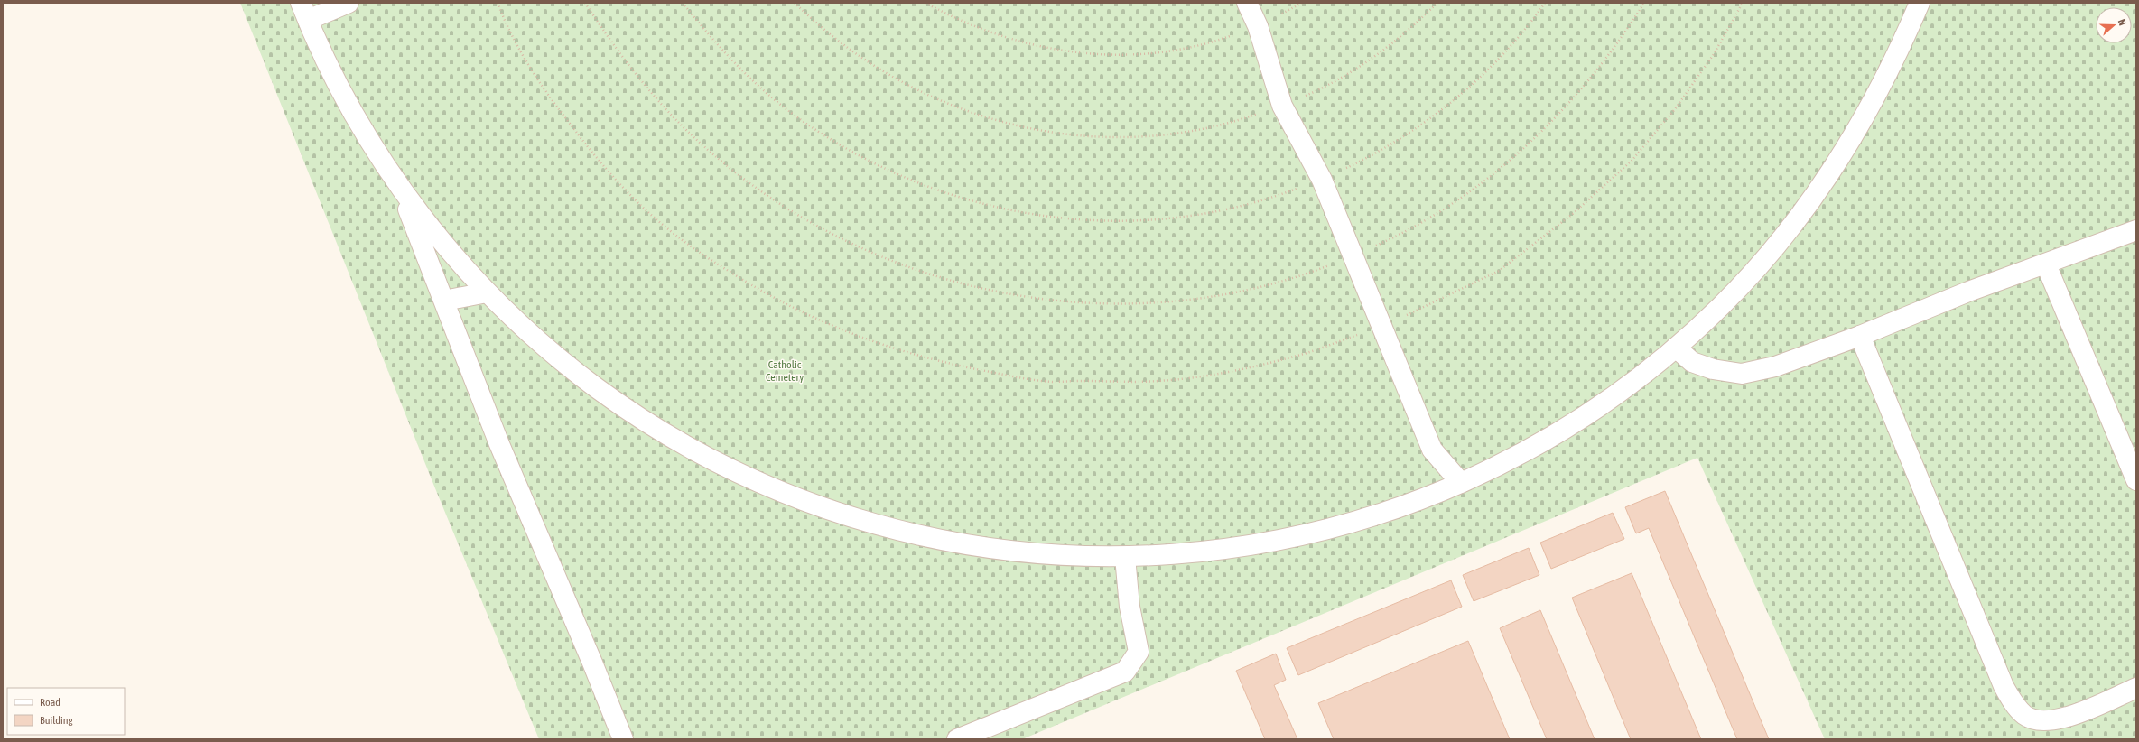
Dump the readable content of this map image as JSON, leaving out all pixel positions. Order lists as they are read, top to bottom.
{
  "parks": ["Catholic Cemetery"],
  "legend": ["Road", "Building"],
  "north": "right"
}
